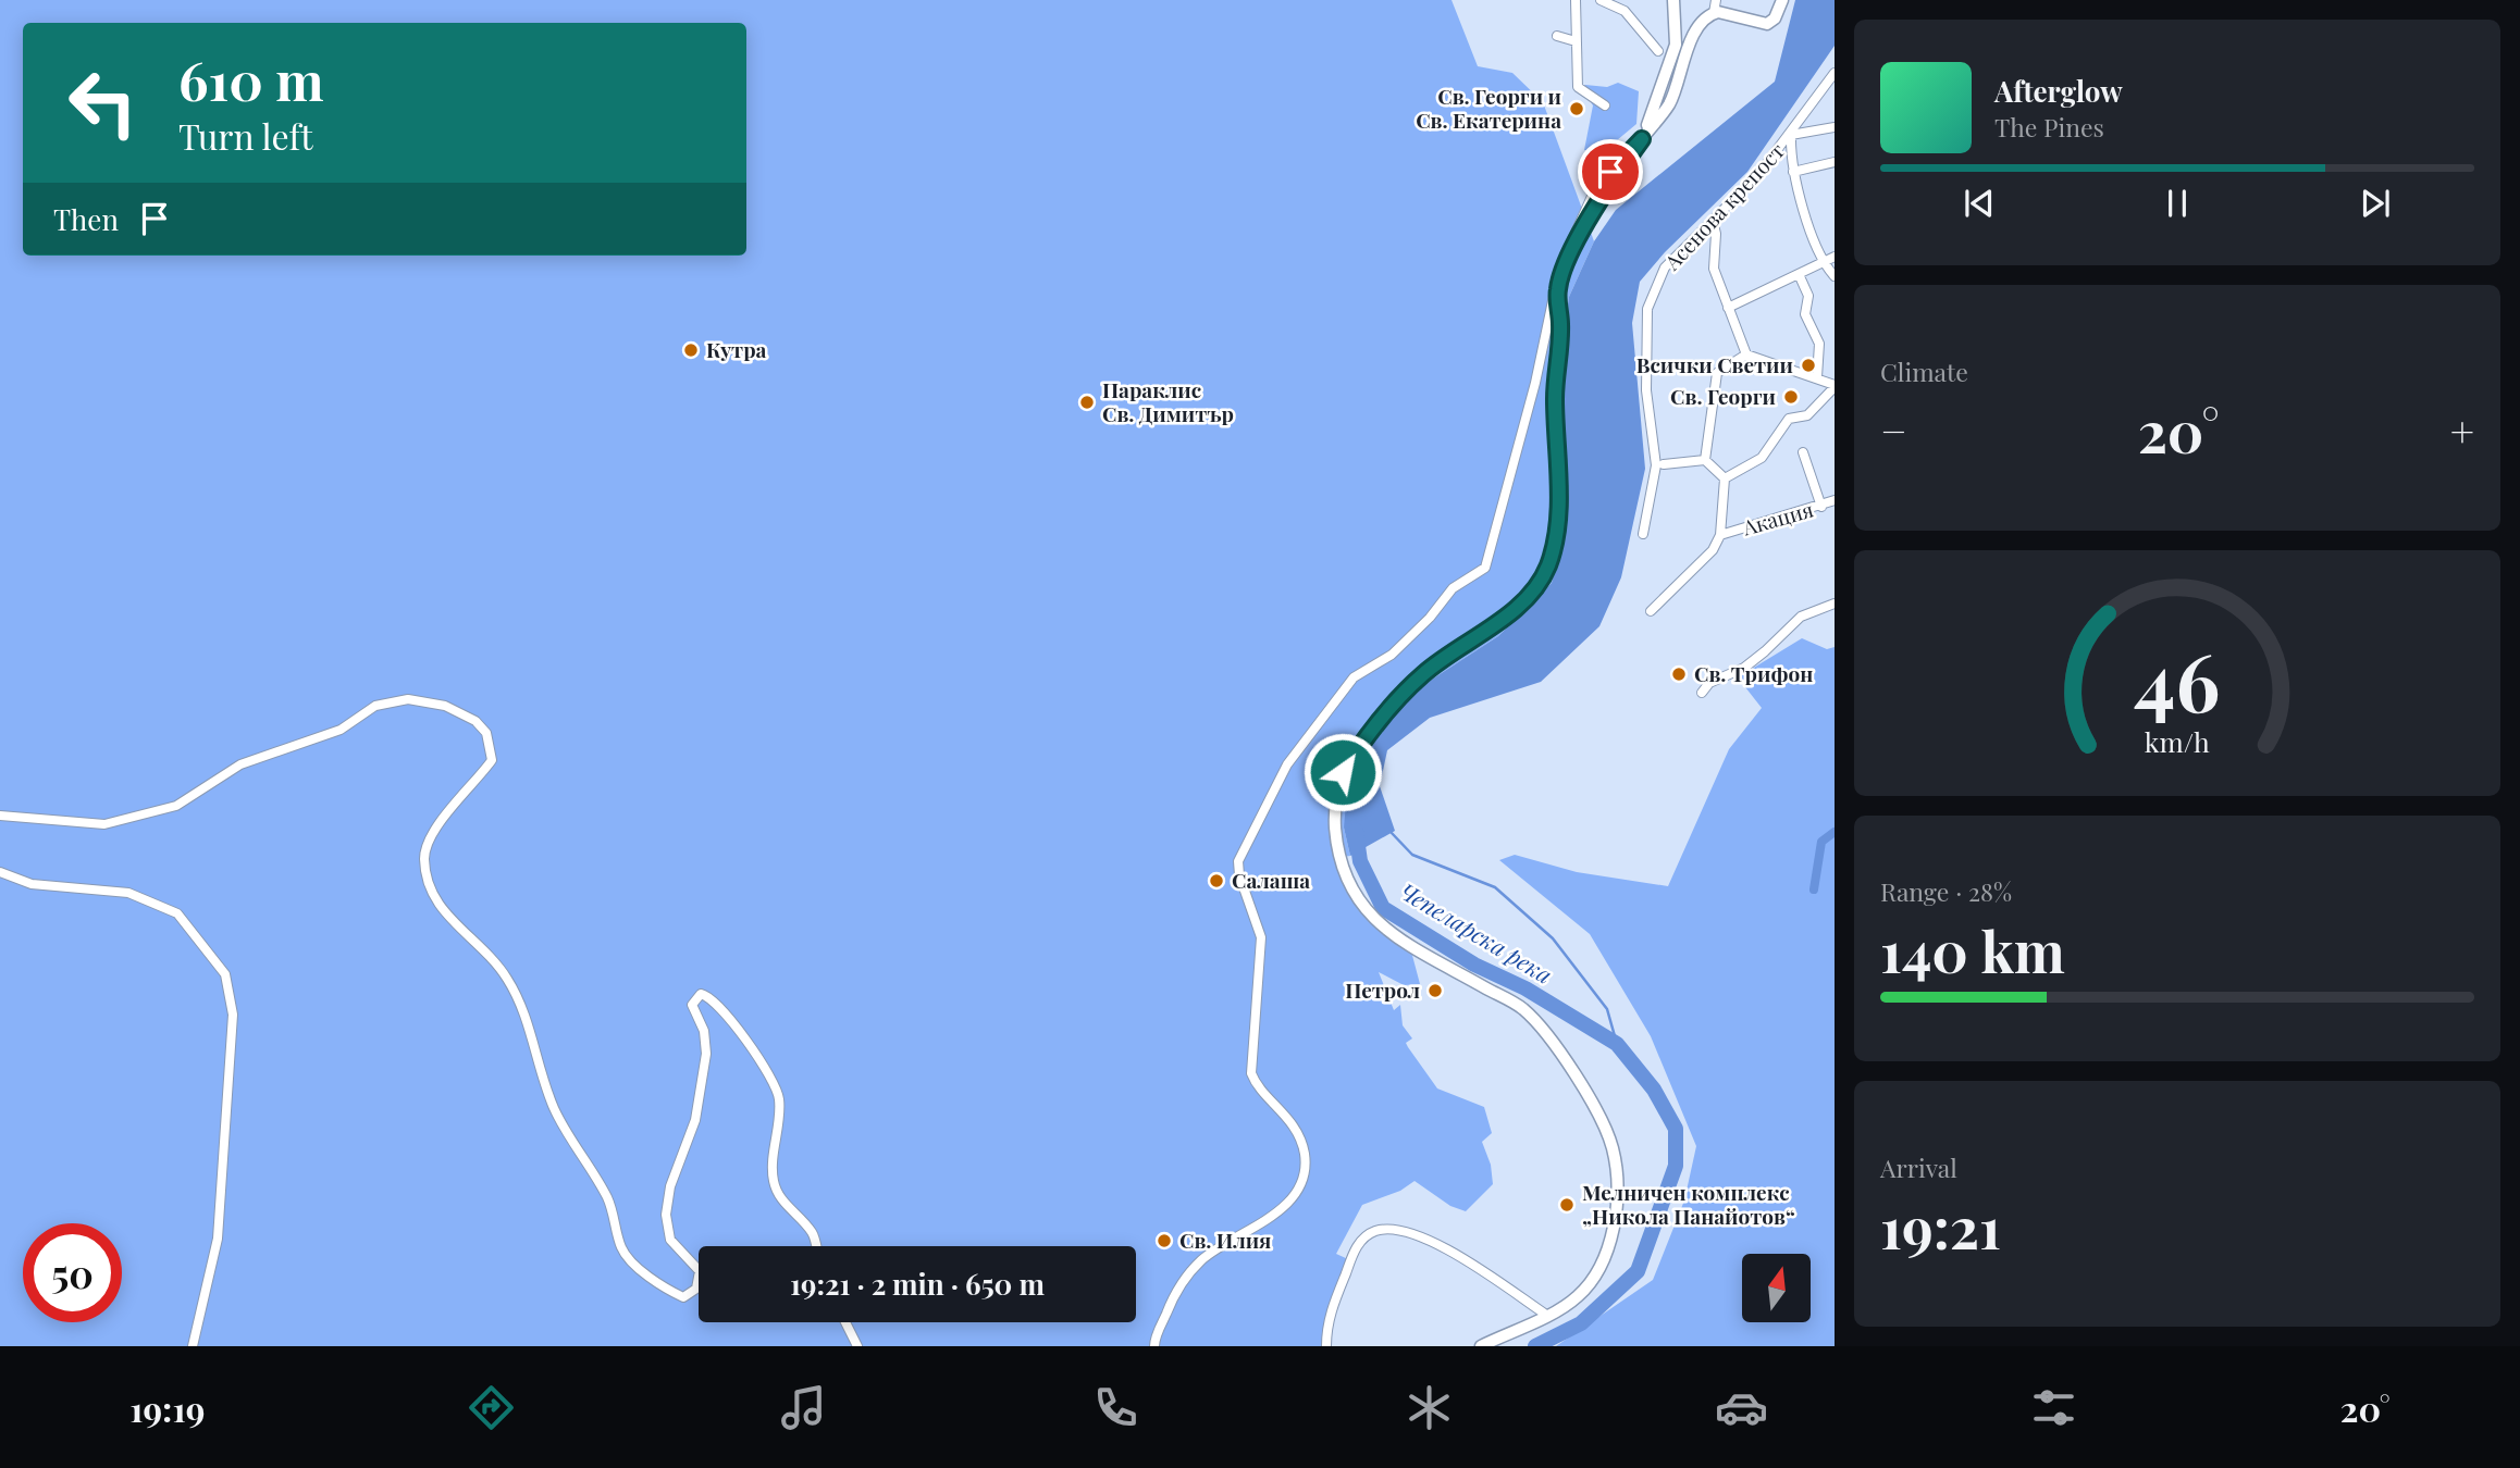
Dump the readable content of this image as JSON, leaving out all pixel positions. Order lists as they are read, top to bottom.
{
  "streets": {
    "street": ["Асенова крепост", "Акация"]
  },
  "water": ["Чепеларска река"],
  "places": [
    "Св. Георги и Св. Екатерина",
    "Кутра",
    "Всички Светии",
    "Св. Георги",
    "Параклис Св. Димитър",
    "Св. Трифон",
    "Салаша",
    "Петрол",
    "Мелничен комплекс „Никола Панайотов“",
    "Св. Илия"
  ],
  "north": "top",
  "page": {
    "turn": ["610 m", "Turn left"],
    "song": ["Afterglow", "The Pines"],
    "then": "Then",
    "tile": [
      "Climate",
      ["Range · 28%", "140 km"],
      ["Arrival", "19:21"]
    ],
    "heat": ["−", "20°", "+"],
    "limit": "50",
    "trip": "19:21 · 2 min · 650 m",
    "tabs": ["19:19", "20°"],
    "gauge": ["46", "km/h"]
  }
}
